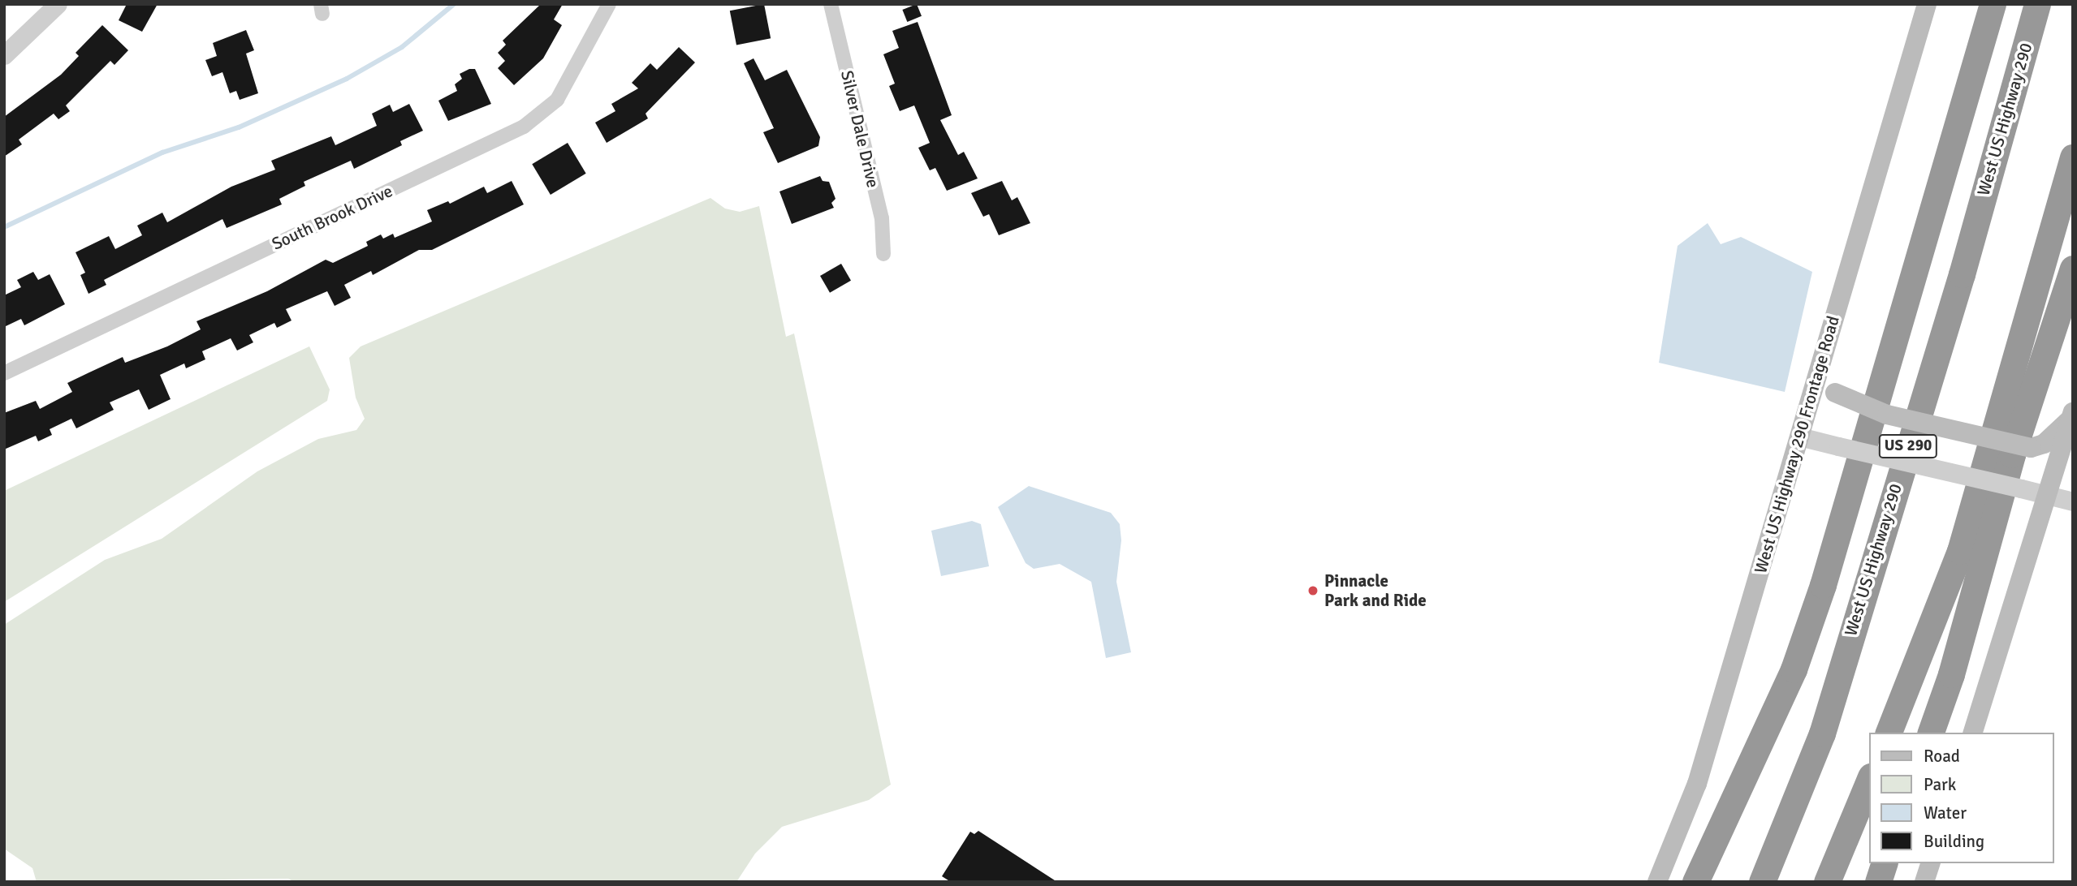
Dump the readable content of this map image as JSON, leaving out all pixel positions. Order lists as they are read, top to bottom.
{
  "streets": {
    "highway": ["West US Highway 290", "US 290"],
    "main road": ["West US Highway 290 Frontage Road"],
    "street": ["Silver Dale Drive", "South Brook Drive"]
  },
  "places": ["Pinnacle Park and Ride"],
  "legend": [
    "Road",
    "Park",
    "Water",
    "Building"
  ]
}
